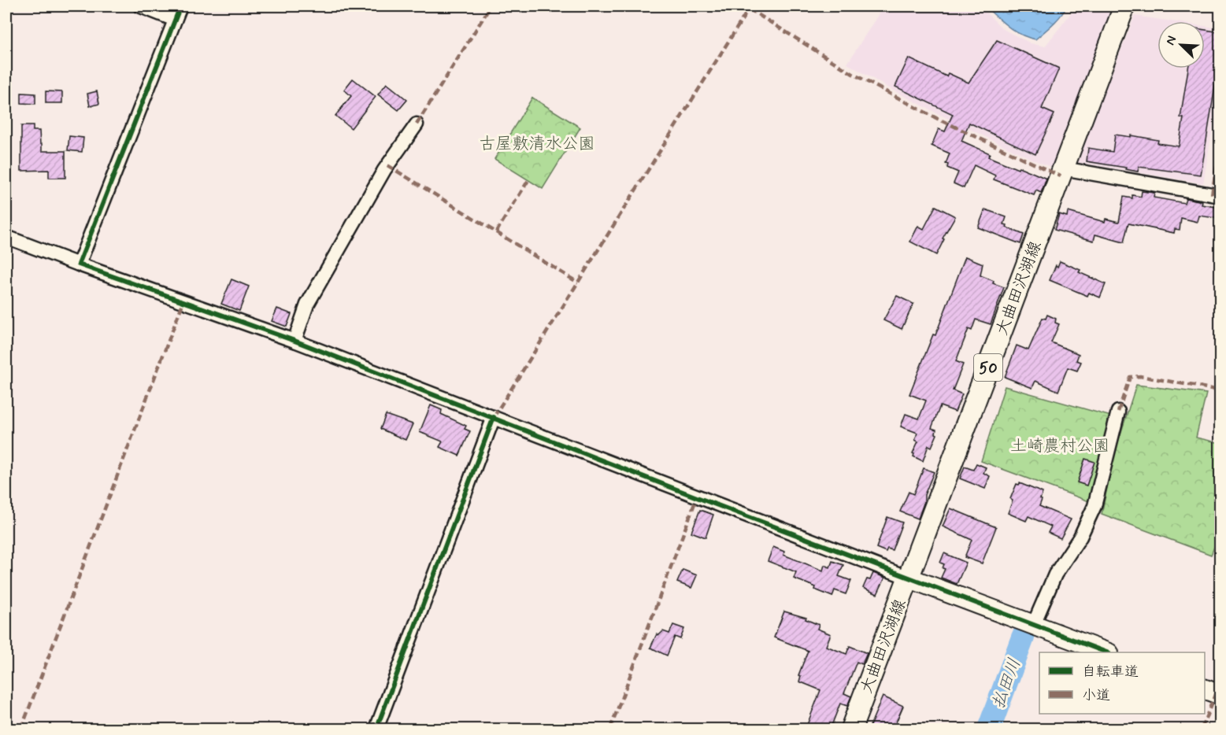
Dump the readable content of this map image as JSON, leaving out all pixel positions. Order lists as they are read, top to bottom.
{
  "streets": {
    "main road": ["大曲田沢湖線", "50"]
  },
  "water": ["払田川"],
  "parks": ["古屋敷清水公園", "土崎農村公園"],
  "legend": ["自転車道", "小道"],
  "north": "top left"
}
